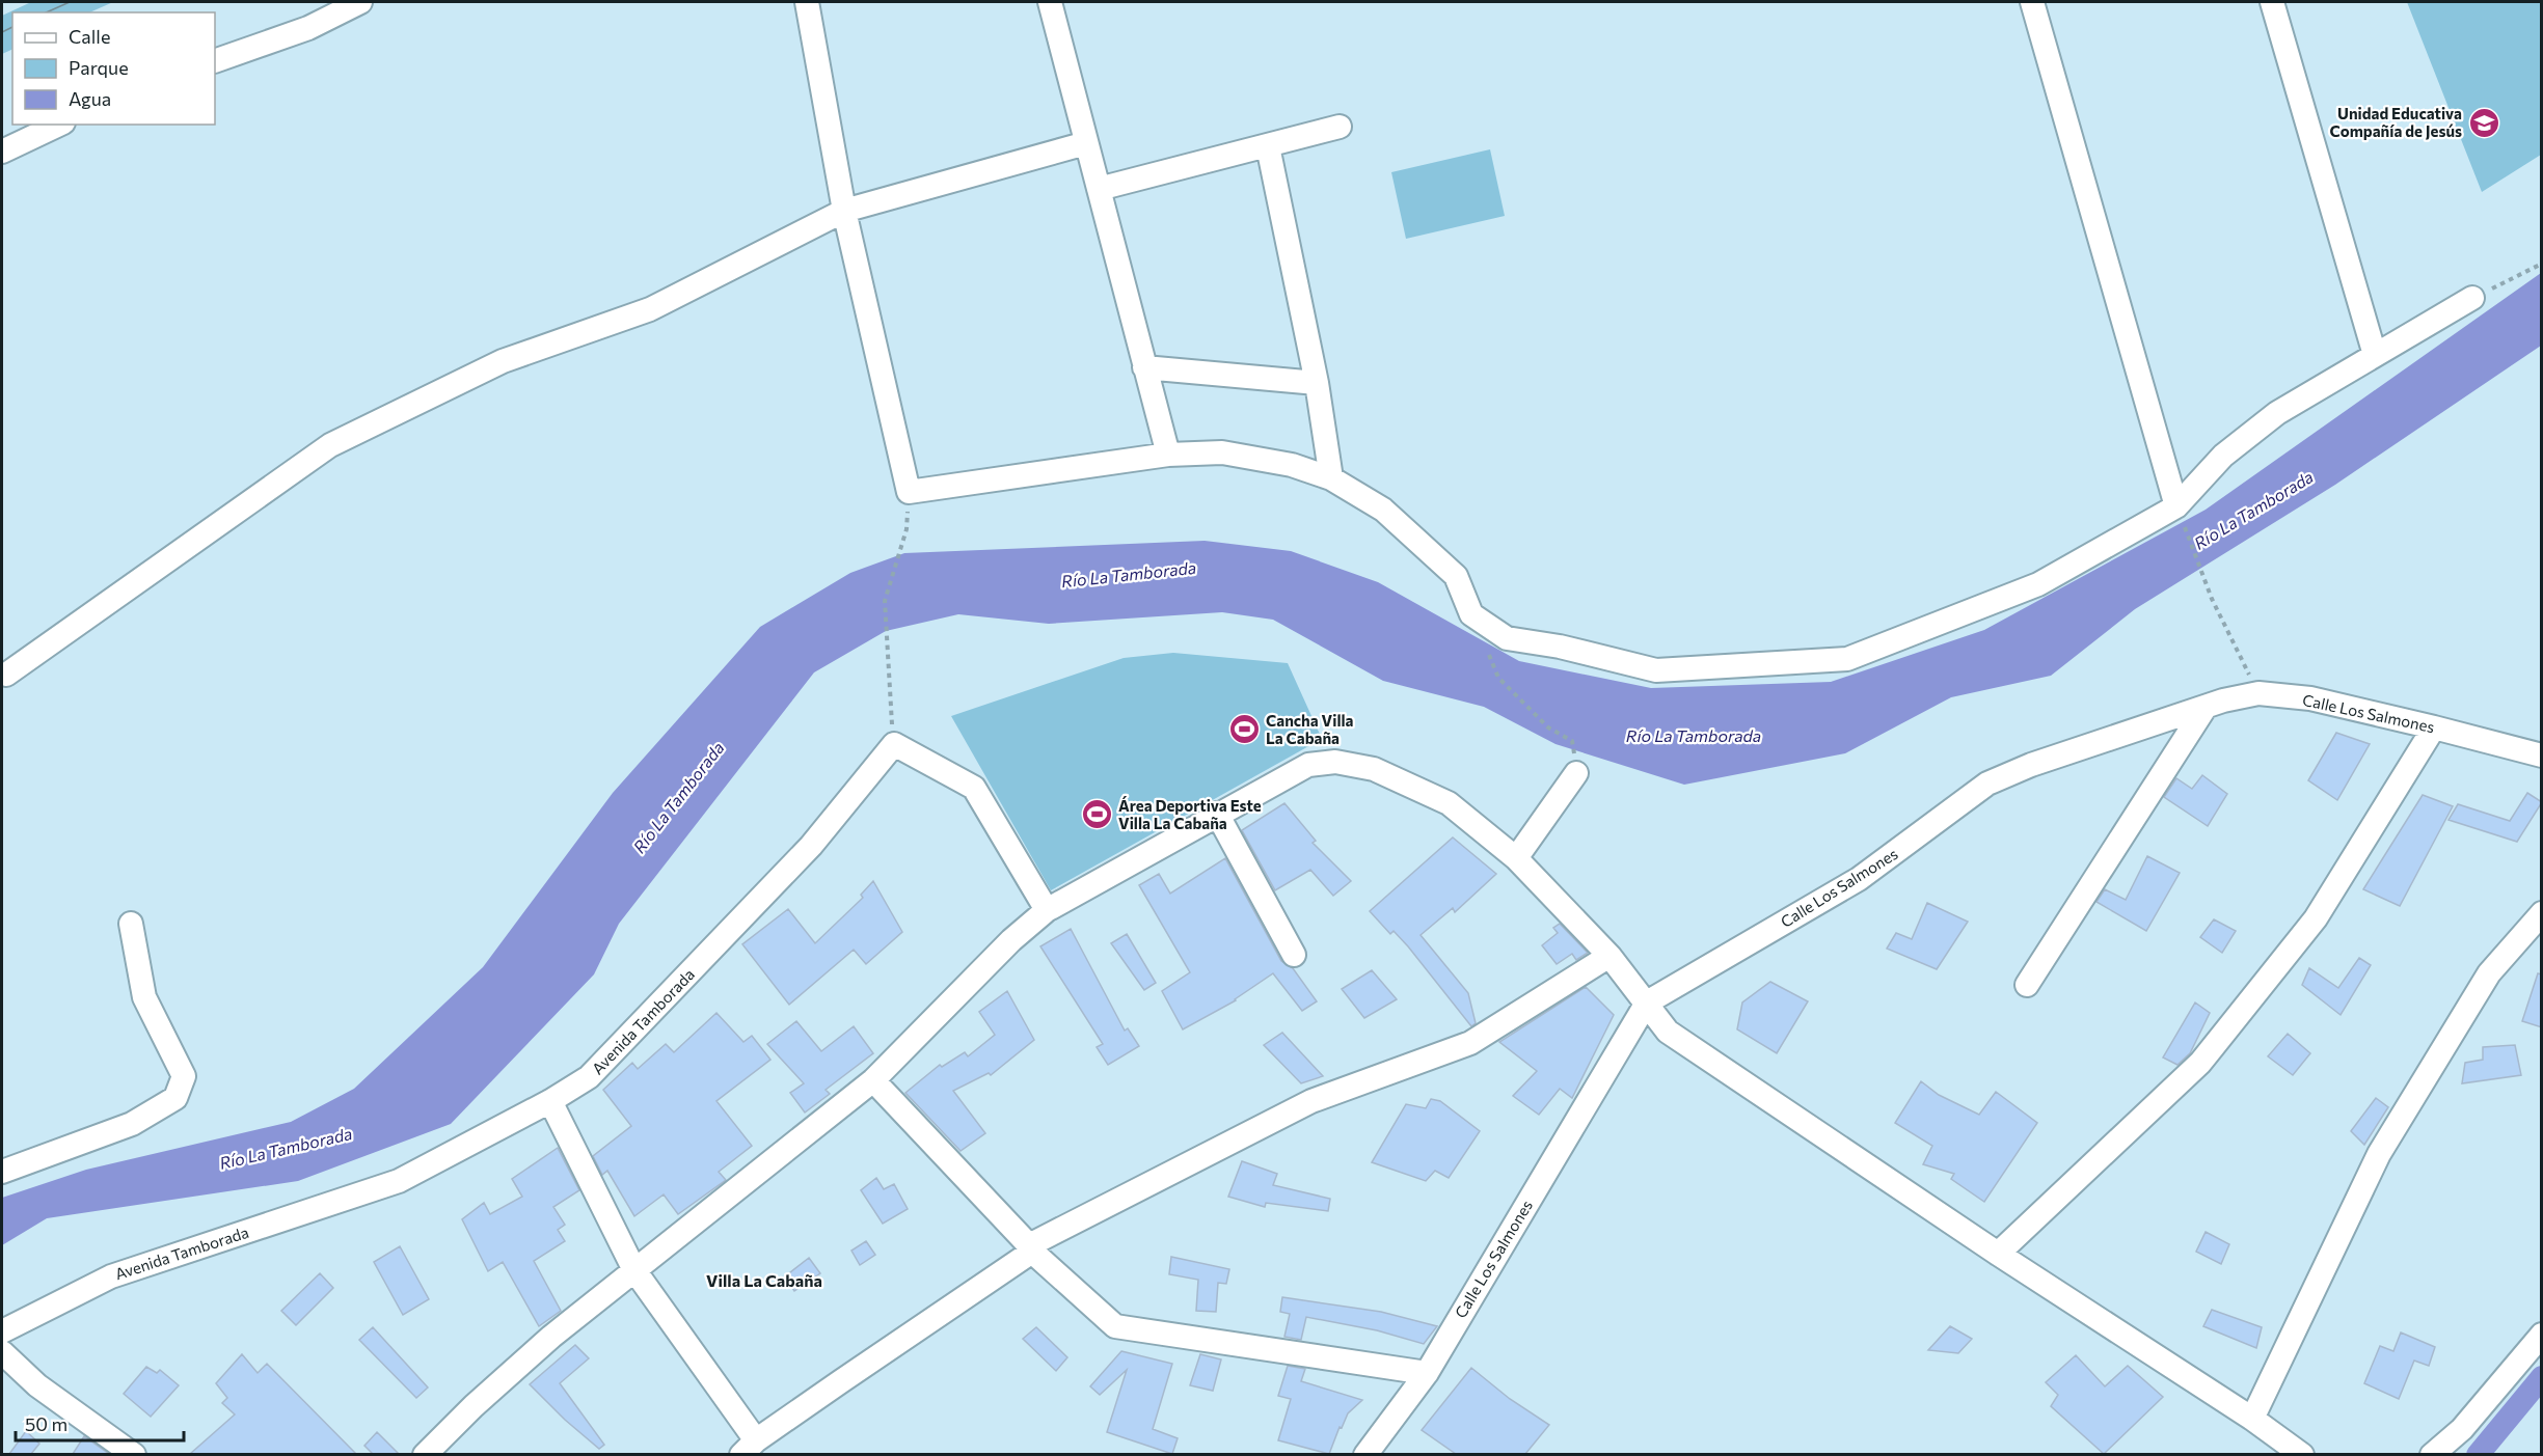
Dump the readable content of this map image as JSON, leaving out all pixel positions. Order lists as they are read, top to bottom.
{
  "streets": {
    "street": ["Calle Los Salmones", "Avenida Tamborada"]
  },
  "districts": ["Villa La Cabaña"],
  "water": ["Río La Tamborada"],
  "places": {
    "school or university": ["Unidad Educativa Compañía de Jesús"],
    "sports": ["Cancha Villa La Cabaña", "Área Deportiva Este Villa La Cabaña"]
  },
  "legend": ["Calle", "Parque", "Agua"],
  "scale_bar": "50 m"
}
